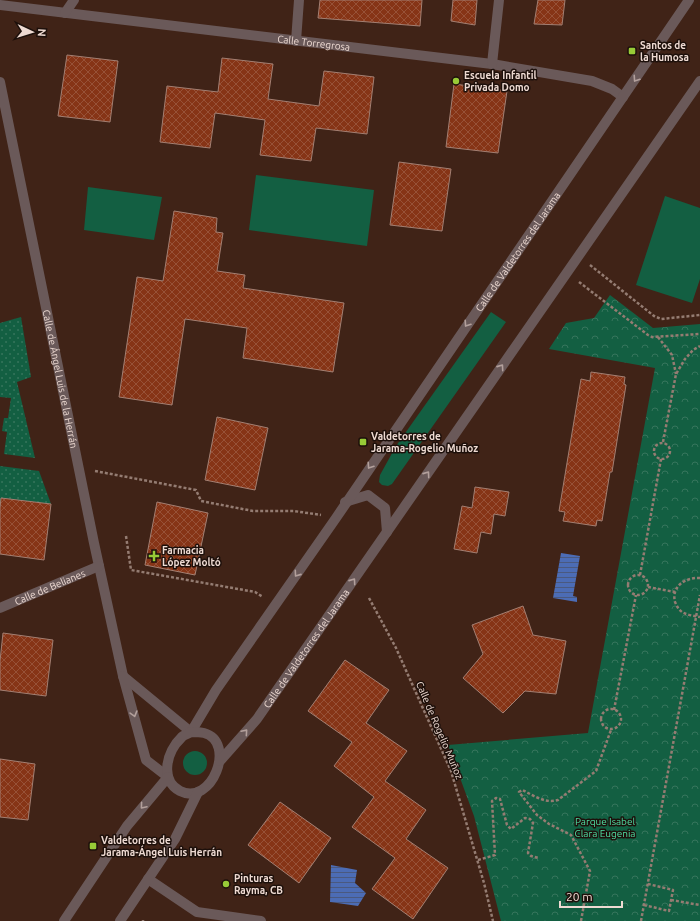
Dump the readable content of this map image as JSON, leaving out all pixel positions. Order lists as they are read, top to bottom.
{
  "streets": {
    "street": [
      "Calle Torregrosa",
      "Calle de Valdetorres del Jarama",
      "Calle de Ángel Luis de la Herrán",
      "Calle de Belianes"
    ],
    "path": ["Calle de Rogelio Muñoz"]
  },
  "crossings": [
    ["Calle Torregrosa", "Calle de Valdetorres del Jarama"],
    ["Calle de Valdetorres del Jarama", "Calle de Ángel Luis de la Herrán"],
    ["Calle de Ángel Luis de la Herrán", "Calle de Belianes"]
  ],
  "parks": ["Parque Isabel Clara Eugenia"],
  "places": {
    "transit": ["Santos de la Humosa", "Valdetorres de Jarama-Rogelio Muñoz", "Valdetorres de Jarama-Ángel Luis Herrán"],
    "other": ["Escuela Infantil Privada Domo", "Pinturas Rayma, CB"],
    "health": ["Farmacia López Moltó"]
  },
  "scale_bar": "20 m",
  "north": "right"
}
